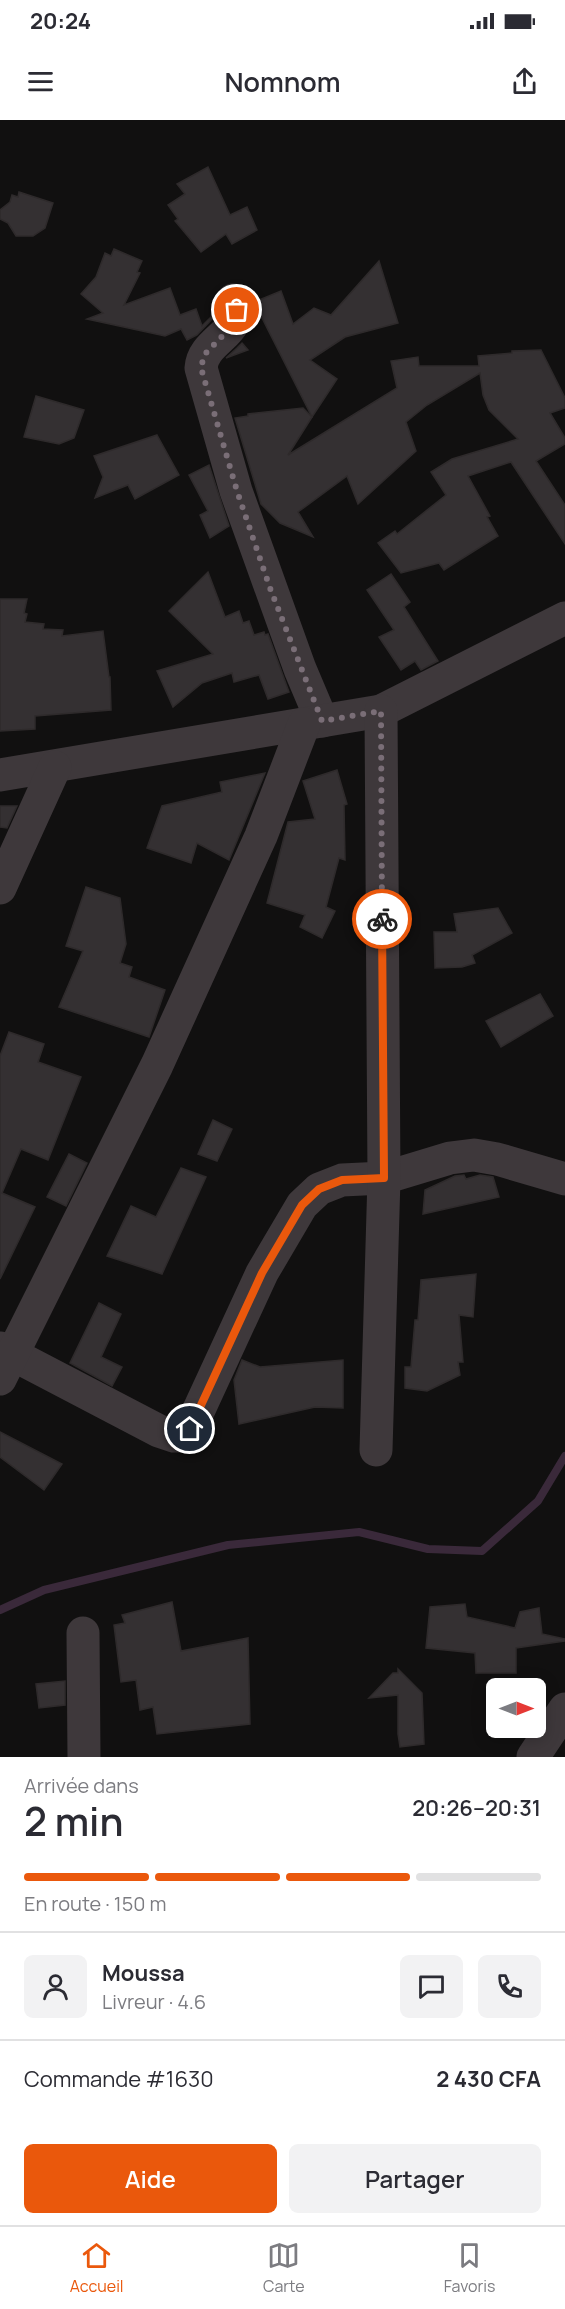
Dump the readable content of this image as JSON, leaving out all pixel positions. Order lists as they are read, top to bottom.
{
  "north": "right",
  "page": {
    "status": "20:24",
    "header": "Nomnom",
    "heading": ["2 min", "Arrivée dans", "20:26–20:31"],
    "panel": [
      "Moussa",
      "Livreur · 4.6",
      "Commande #1630",
      "2 430 CFA"
    ],
    "bar": "En route · 150 m",
    "buttons": ["Aide", "Partager"],
    "tabs": ["Accueil", "Carte", "Favoris"]
  }
}
